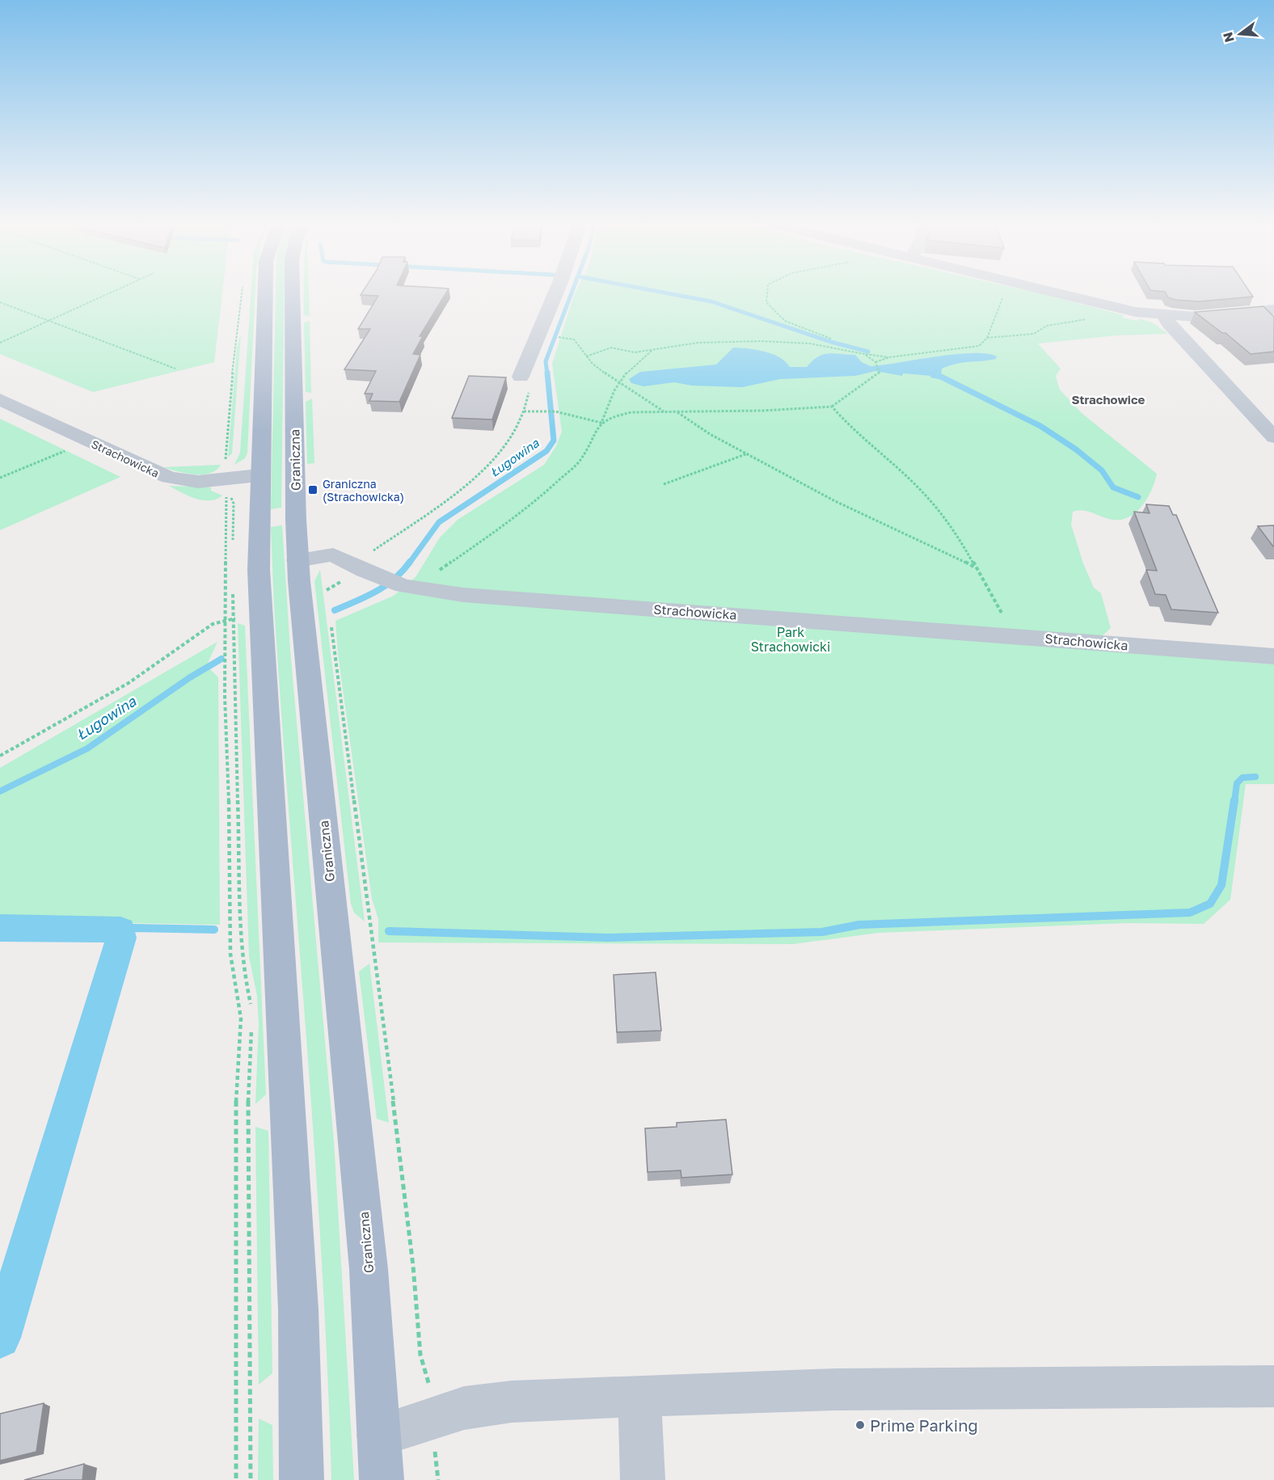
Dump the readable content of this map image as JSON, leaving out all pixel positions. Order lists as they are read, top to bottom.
{
  "streets": {
    "main road": ["Graniczna"],
    "street": ["Strachowicka"]
  },
  "crossings": [
    ["Strachowicka", "Graniczna"]
  ],
  "districts": ["Strachowice"],
  "water": ["Ługowina"],
  "parks": ["Park Strachowicki"],
  "places": {
    "transit": ["Graniczna (Strachowicka)"],
    "other": ["Prime Parking"]
  },
  "north": "left"
}
